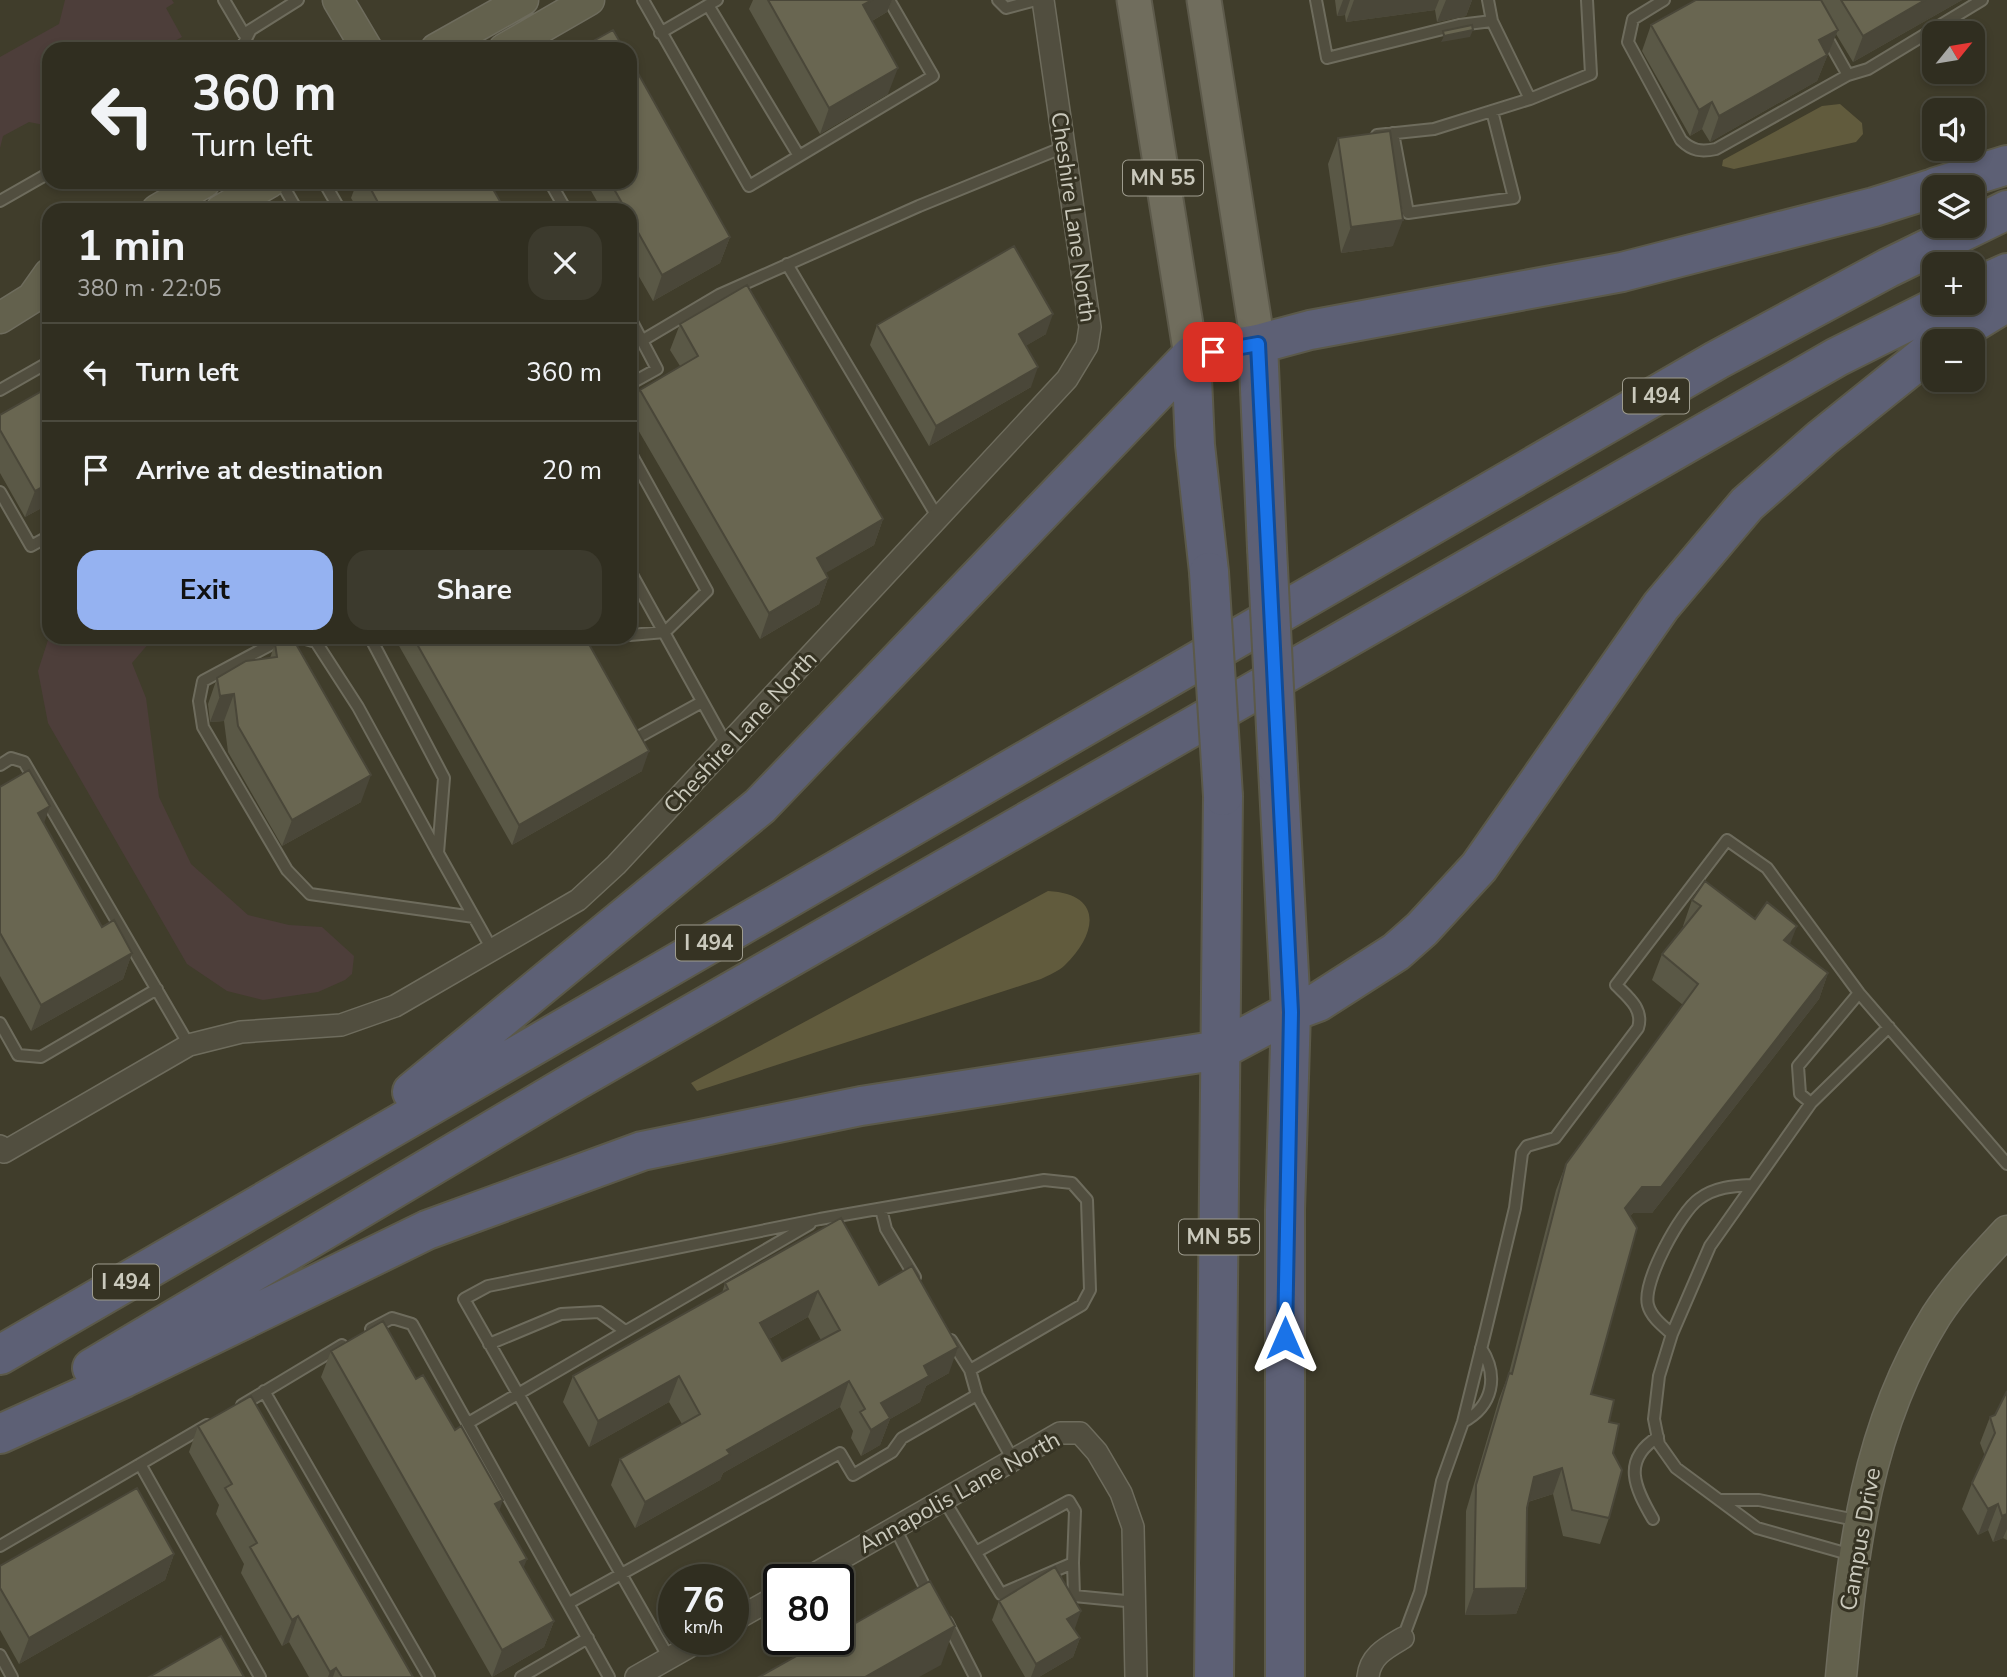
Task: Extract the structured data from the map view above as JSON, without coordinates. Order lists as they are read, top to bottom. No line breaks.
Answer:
{"streets":{"highway":["MN 55","I 494"],"street":["Cheshire Lane North","Annapolis Lane North","Campus Drive"]},"north":"top right","page":{"map_buttons":["+","−"],"turn":["360 m","Turn left"],"heading":["1 min","380 m · 22:05"],"list":[{"name":"Turn left","value":"360 m"},{"name":"Arrive at destination","value":"20 m"}],"buttons":["Exit","Share"],"speed":"76 km/h","limit":"80"}}
